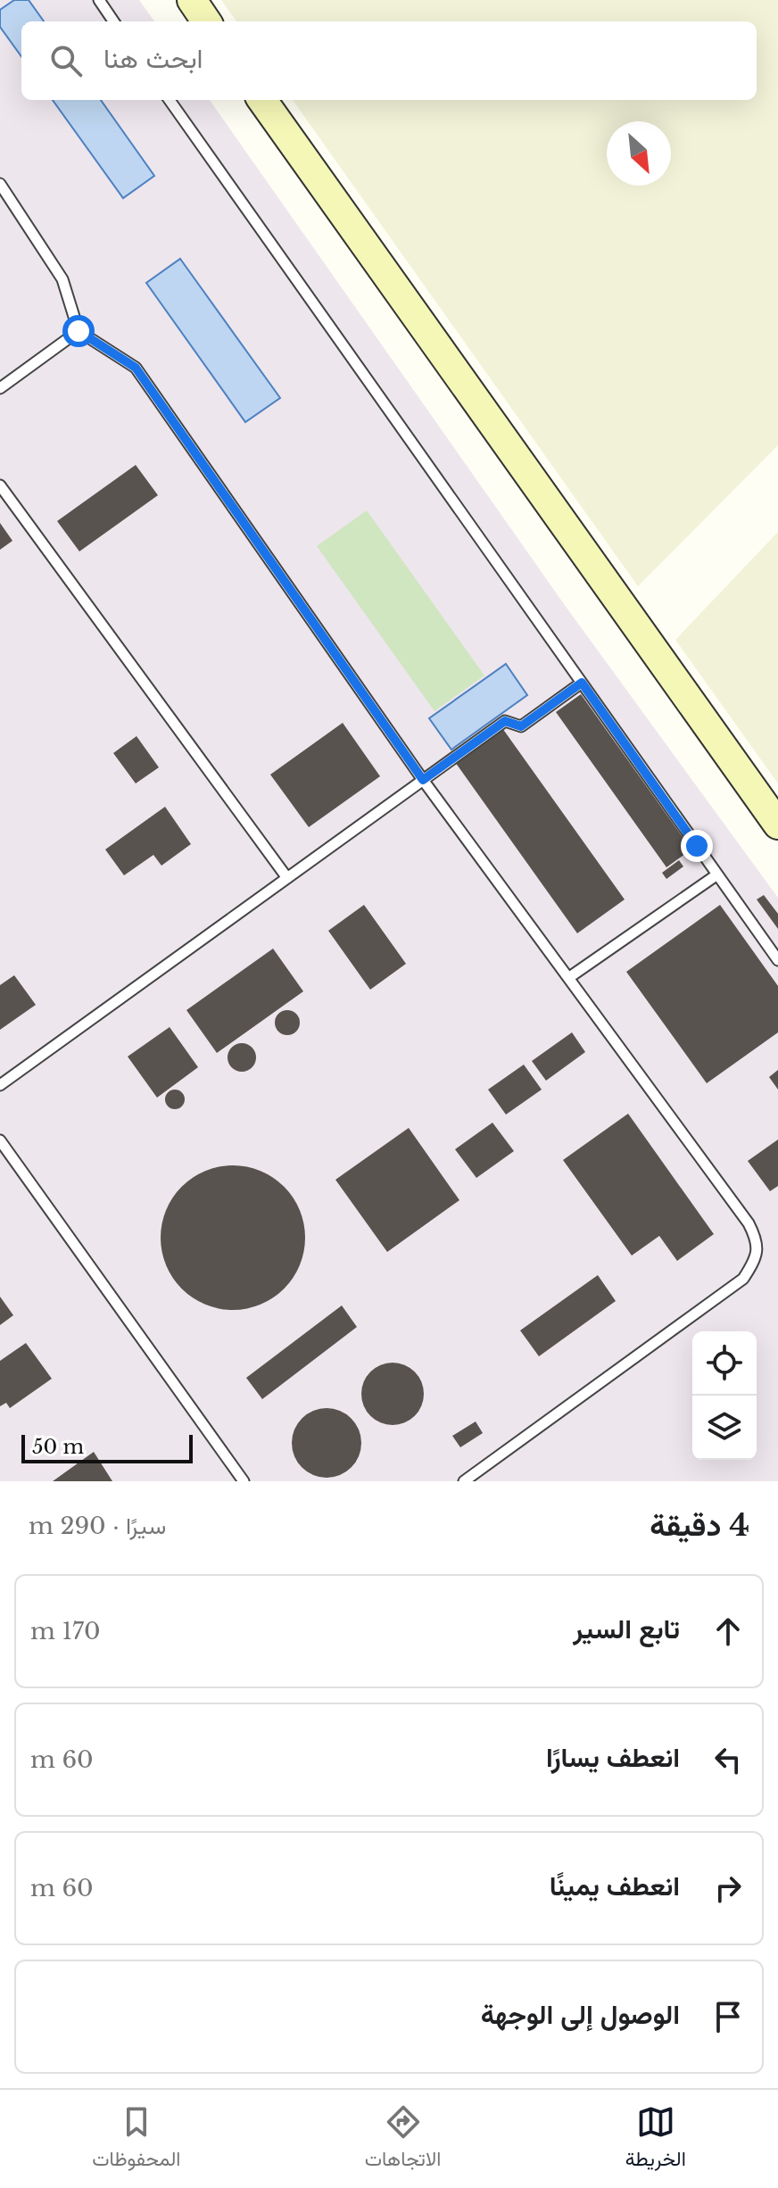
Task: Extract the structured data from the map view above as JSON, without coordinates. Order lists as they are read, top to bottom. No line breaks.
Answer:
{"scale_bar":"50 m","north":"bottom right","page":{"search":"ابحث هنا","scale":"50 m","heading":["4 دقيقة","سيرًا · 290 m"],"list":[["تابع السير","170 m"],["انعطف يسارًا","60 m"],["انعطف يمينًا","60 m"],"الوصول إلى الوجهة"],"nav":["الخريطة","الاتجاهات","المحفوظات"]}}
